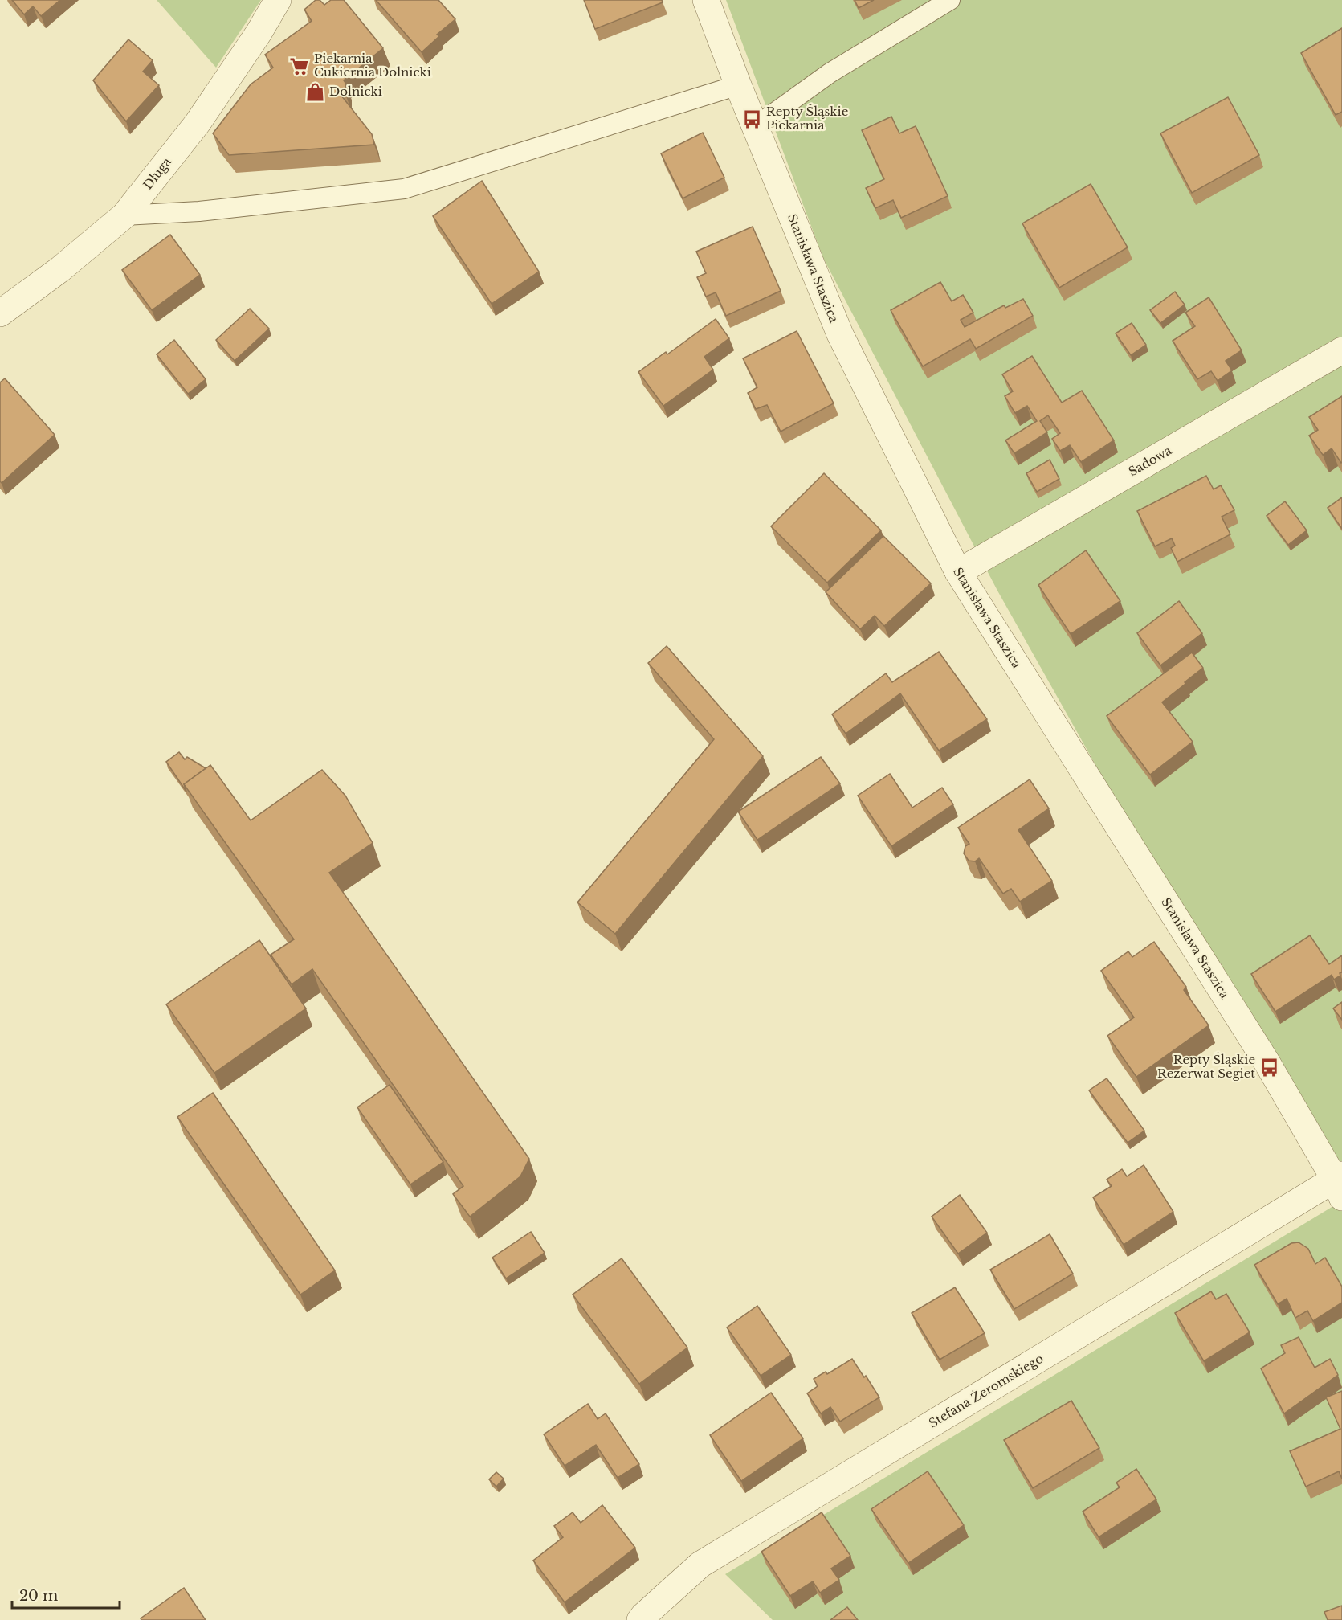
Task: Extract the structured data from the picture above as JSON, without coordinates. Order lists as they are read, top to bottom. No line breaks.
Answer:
{"streets":{"street":["Długa","Stanisława Staszica","Sadowa","Stefana Żeromskiego"]},"crossings":[["Stanisława Staszica","Sadowa"],["Stanisława Staszica","Stefana Żeromskiego"]],"places":{"supermarket":["Piekarnia Cukiernia Dolnicki"],"shop":["Dolnicki"],"bus stop":["Repty Śląskie Piekarnia","Repty Śląskie Rezerwat Segiet"]},"scale_bar":"20 m"}
